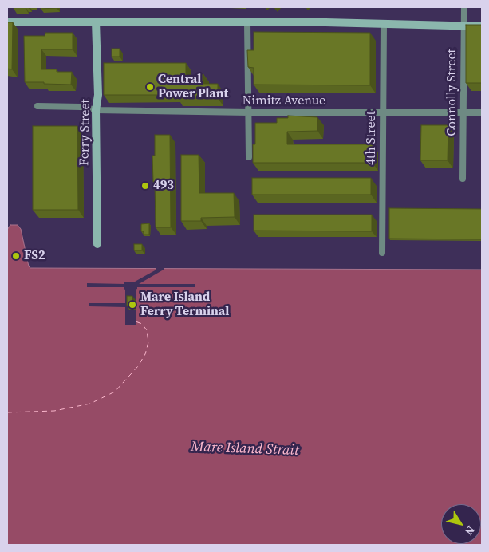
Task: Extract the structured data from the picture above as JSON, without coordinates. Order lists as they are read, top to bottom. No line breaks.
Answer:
{"streets":{"street":["Connolly Street","Nimitz Avenue","Ferry Street","4th Street"]},"crossings":[["Connolly Street","Nimitz Avenue"],["Nimitz Avenue","Ferry Street"],["Nimitz Avenue","4th Street"]],"water":["Mare Island Strait"],"places":["Central Power Plant","493","FS2","Mare Island Ferry Terminal"],"north":"bottom right"}
